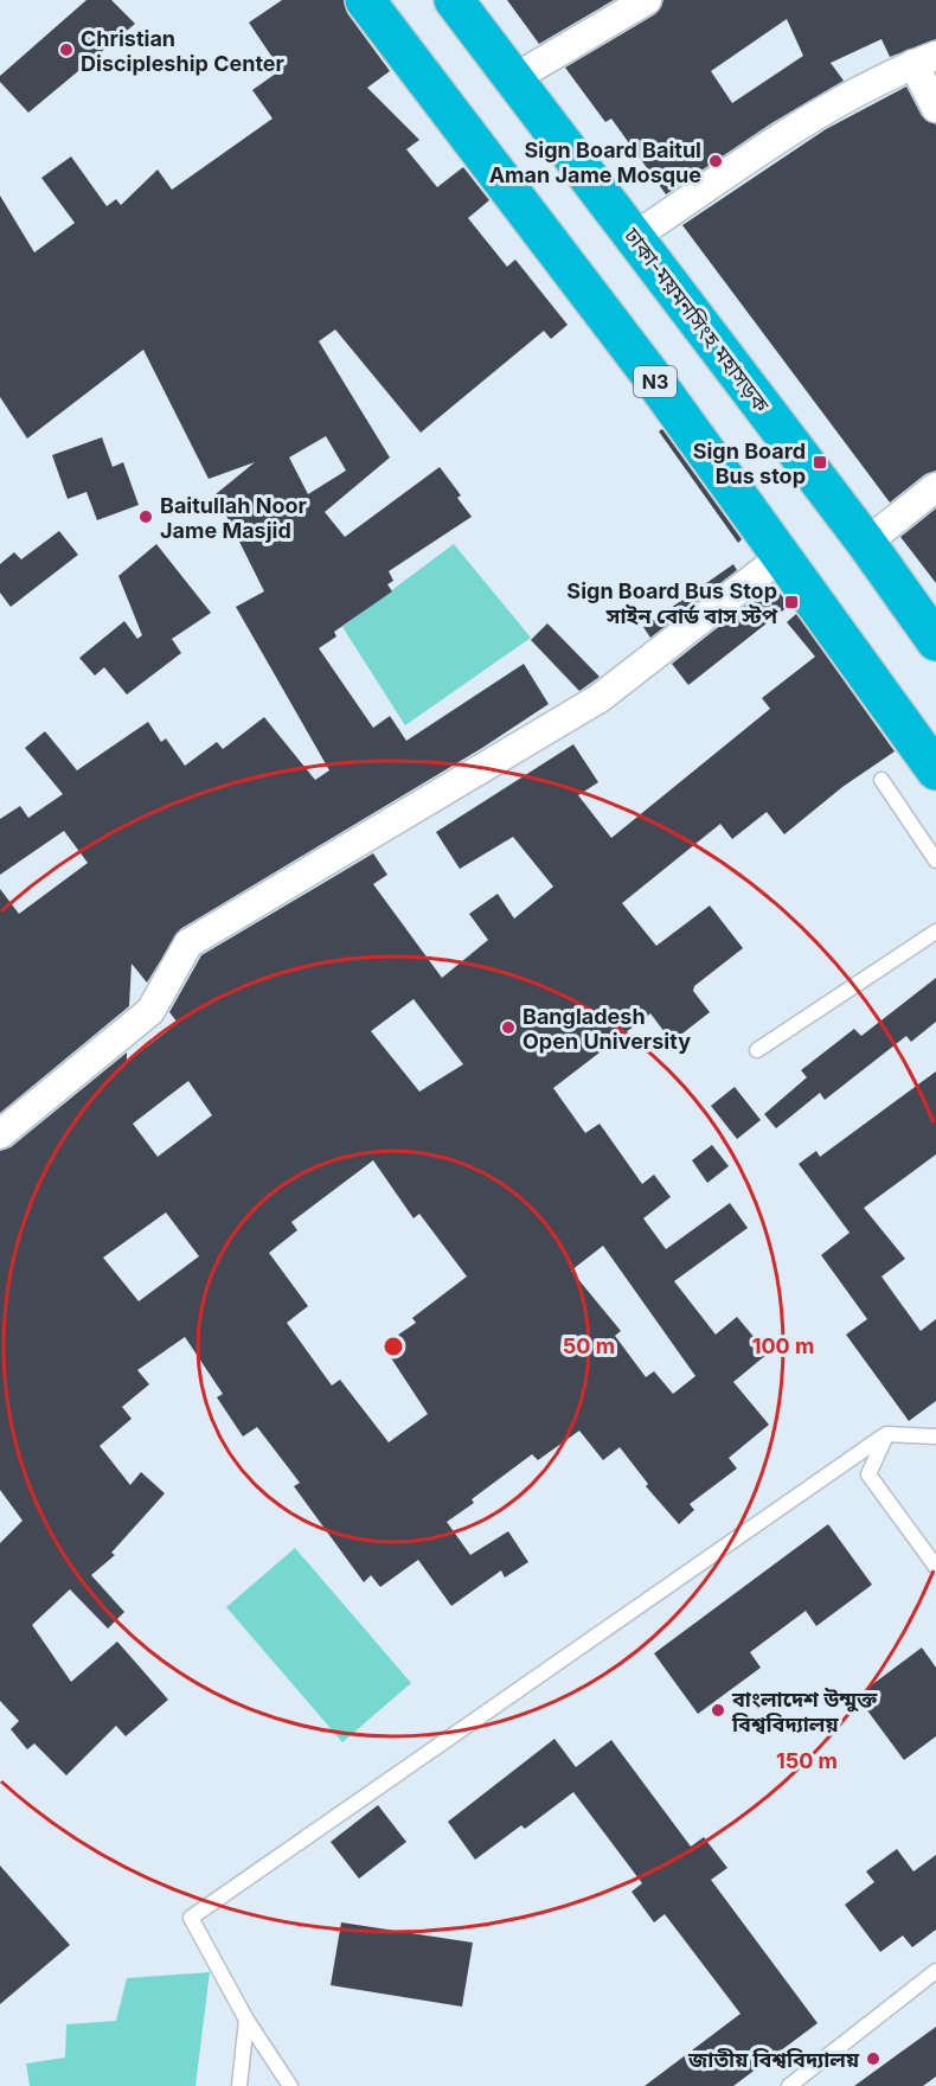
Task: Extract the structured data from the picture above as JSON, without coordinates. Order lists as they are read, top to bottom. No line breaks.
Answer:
{"streets":{"highway":["ঢাকা-ময়মনসিংহ মহাসড়ক","N3"]},"places":{"other":["Christian Discipleship Center","Sign Board Baitul Aman Jame Mosque","Baitullah Noor Jame Masjid","Bangladesh Open University","বাংলাদেশ উন্মুক্ত বিশ্ববিদ্যালয়","জাতীয় বিশ্ববিদ্যালয়"],"transit":["Sign Board Bus stop","Sign Board Bus Stop সাইন বোর্ড বাস স্টপ"]},"rings":["50 m","100 m","150 m"]}
